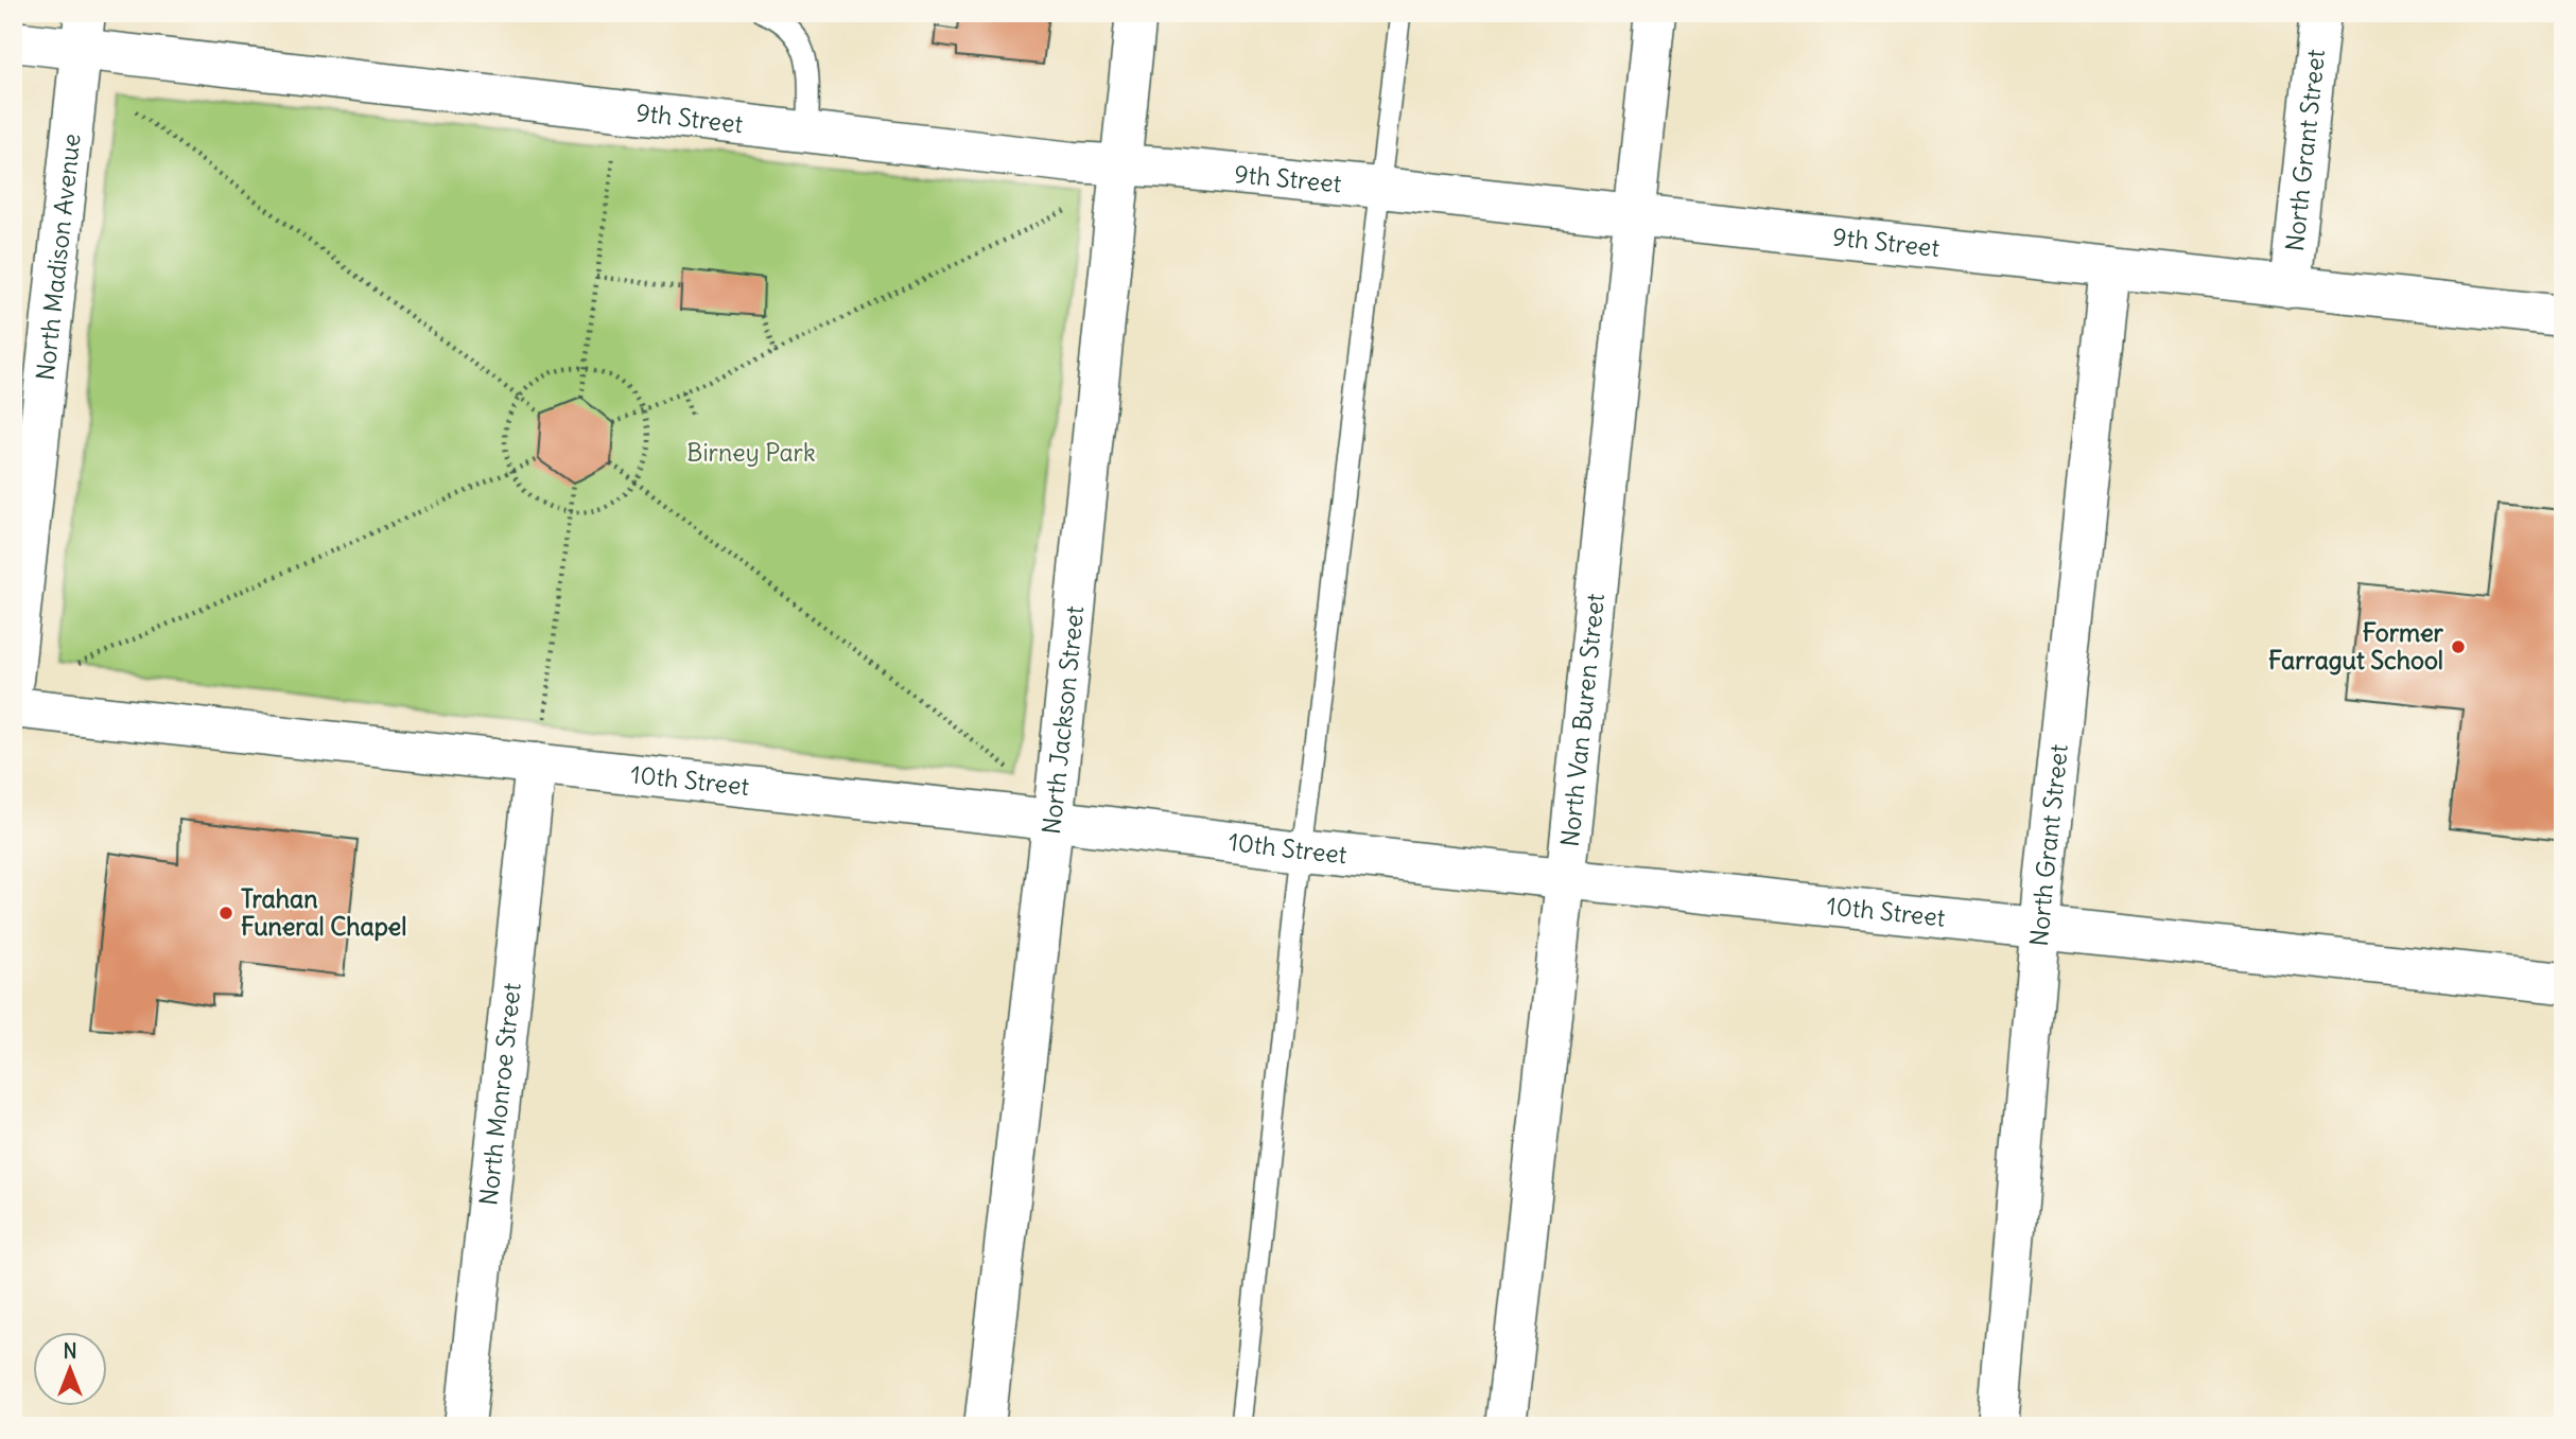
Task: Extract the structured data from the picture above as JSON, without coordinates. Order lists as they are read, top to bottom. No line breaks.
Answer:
{"streets":{"street":["9th Street","North Grant Street","North Madison Avenue","North Jackson Street","North Van Buren Street","10th Street","North Monroe Street"]},"crossings":[["9th Street","North Grant Street"],["9th Street","North Madison Avenue"],["9th Street","North Jackson Street"],["9th Street","North Van Buren Street"],["North Grant Street","10th Street"],["North Jackson Street","10th Street"],["North Van Buren Street","10th Street"],["10th Street","North Monroe Street"]],"parks":["Birney Park"],"places":["Former Farragut School","Trahan Funeral Chapel"],"north":"top"}
